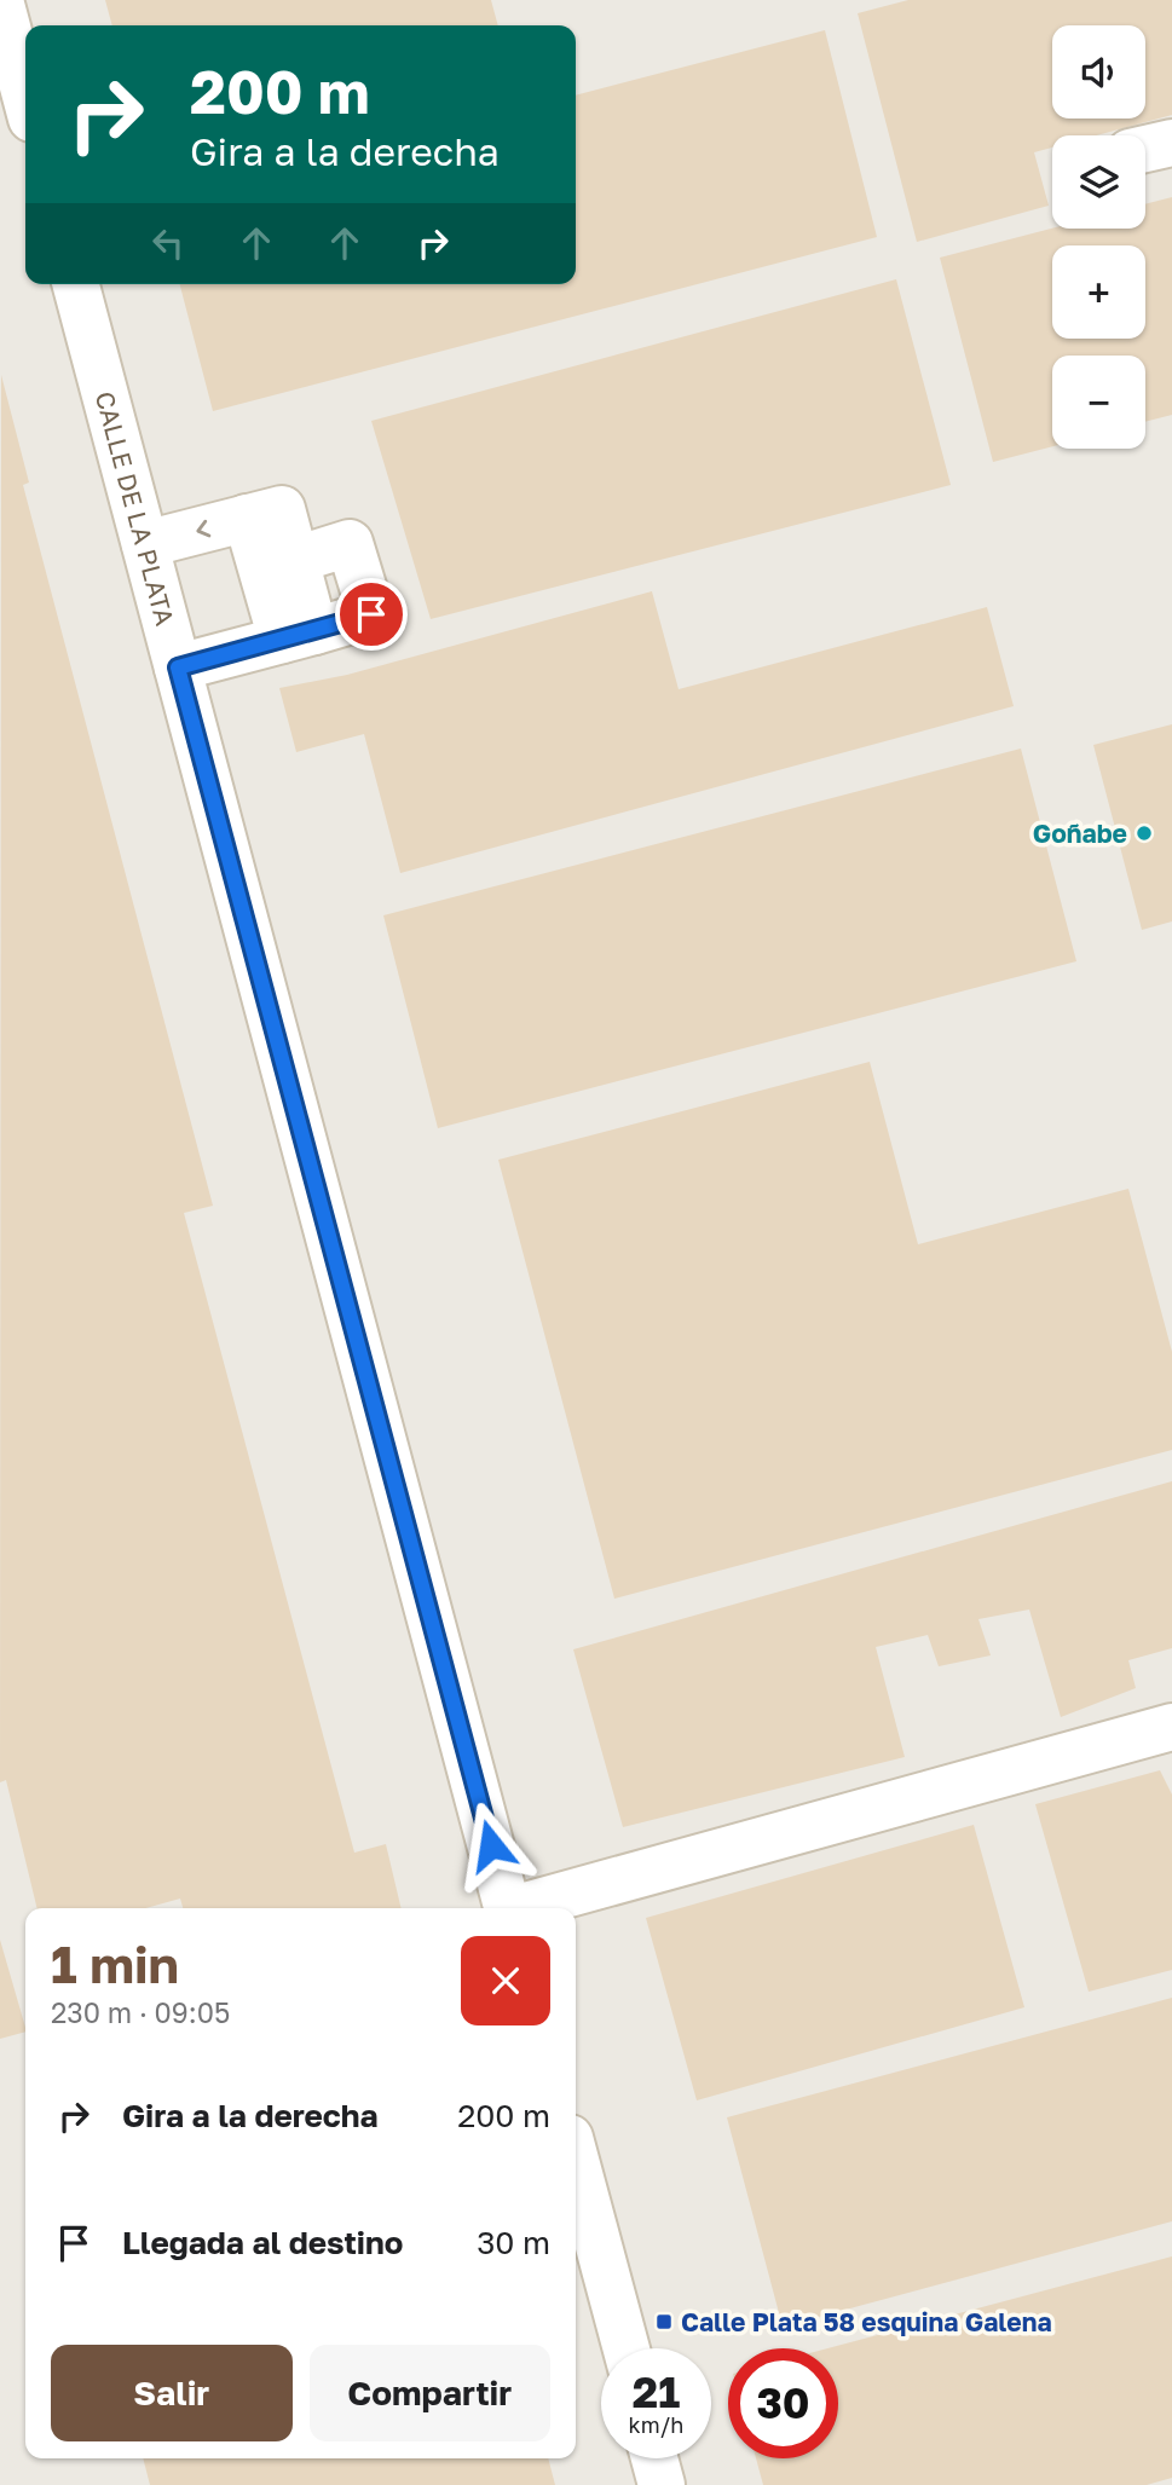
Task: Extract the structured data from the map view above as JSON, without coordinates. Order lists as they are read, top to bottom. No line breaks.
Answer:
{"streets":{"street":["CALLE DE LA PLATA"]},"places":{"other":["Goñabe"],"transit":["Calle Plata 58 esquina Galena"]},"page":{"map_buttons":["+","−"],"turn":["200 m","Gira a la derecha"],"heading":["1 min","230 m · 09:05"],"list":[{"name":"Gira a la derecha","value":"200 m"},{"name":"Llegada al destino","value":"30 m"}],"buttons":["Salir","Compartir"],"speed":"21 km/h","limit":"30"}}
